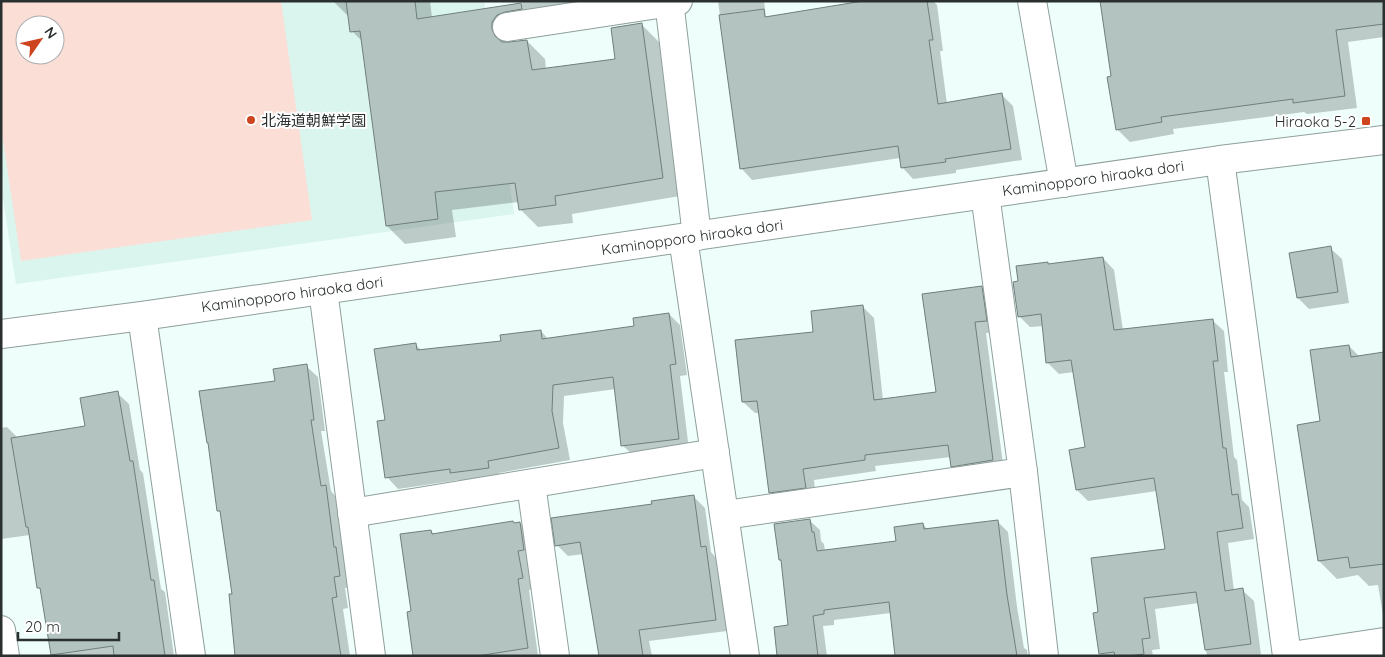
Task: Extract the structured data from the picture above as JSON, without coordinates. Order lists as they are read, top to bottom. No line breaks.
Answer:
{"streets":{"street":["Kaminopporo hiraoka dori"]},"places":{"other":["北海道朝鮮学園"],"transit":["Hiraoka 5-2"]},"scale_bar":"20 m","north":"top right"}
